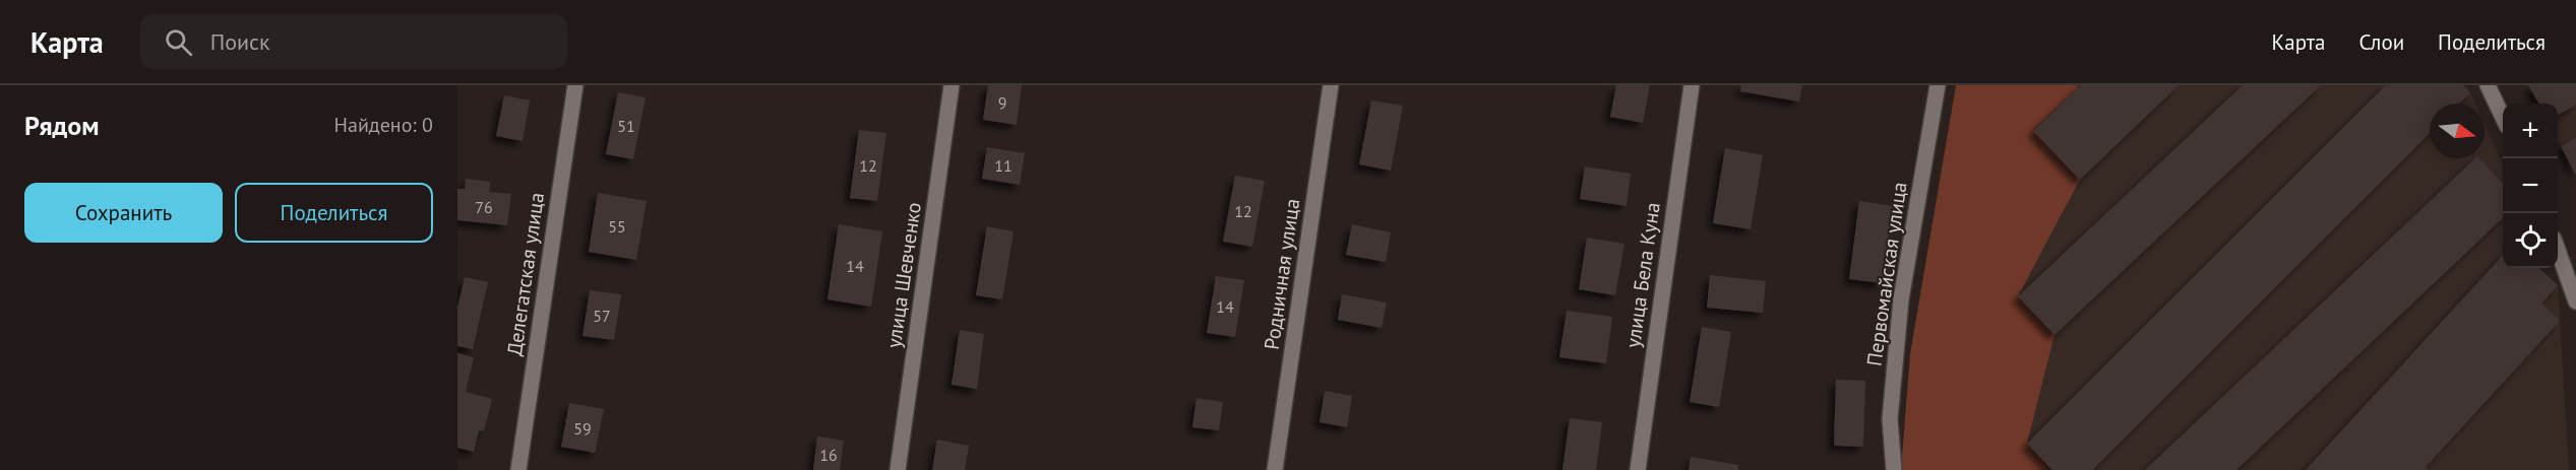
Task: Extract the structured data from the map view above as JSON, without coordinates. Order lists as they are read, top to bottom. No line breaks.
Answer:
{"streets":{"street":["Делегатская улица","Родничная улица","Первомайская улица","улица Шевченко","улица Бела Куна"]},"house_numbers":["9","51","12","11","76","12","55","14","14","57","59","16"],"north":"right","page":{"header":"Карта","search":"Поиск","nav":["Карта","Слои","Поделиться"],"heading":["Рядом","Найдено: 0"],"map_buttons":["+","−"],"buttons":["Сохранить","Поделиться"]}}
